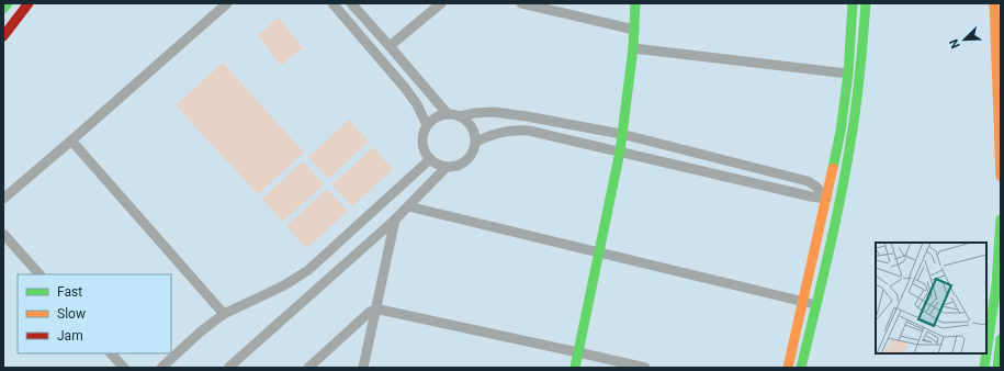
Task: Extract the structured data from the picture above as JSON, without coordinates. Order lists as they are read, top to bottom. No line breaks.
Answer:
{"legend":["Fast","Slow","Jam"],"north":"bottom left"}
